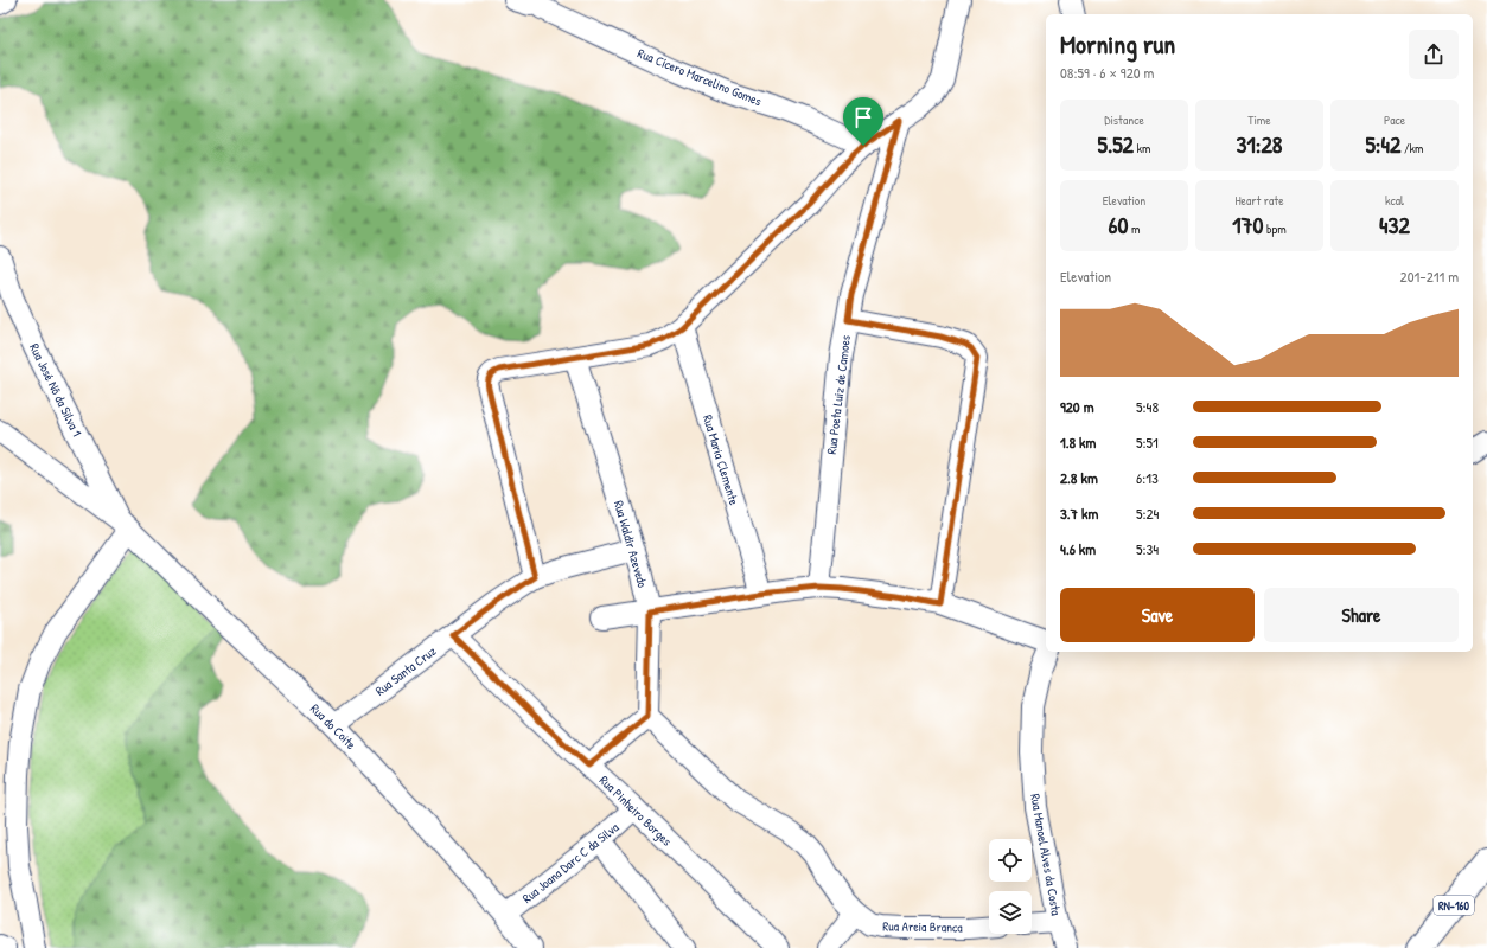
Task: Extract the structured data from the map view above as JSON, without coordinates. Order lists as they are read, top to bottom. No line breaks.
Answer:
{"streets":{"main road":["RN-160"],"street":["Rua Cícero Marcelino Gomes","Rua José Nô da Silva 1","Rua Poeta Luiz de Camoes","Rua Maria Clemente","Rua Waldir Azevedo","Rua Santa Cruz","Rua do Coite","Rua Pinheiro Borges","Rua Manoel Alves da Costa","Rua Joana Darc C da Silva","Rua Areia Branca"]},"crossings":[["Rua José Nô da Silva 1","Rua do Coite"],["Rua Waldir Azevedo","Rua Santa Cruz"],["Rua Waldir Azevedo","Rua Areia Branca"],["Rua Santa Cruz","Rua do Coite"],["Rua Santa Cruz","Rua Pinheiro Borges"],["Rua do Coite","Rua Joana Darc C da Silva"],["Rua Pinheiro Borges","Rua Joana Darc C da Silva"]],"page":{"heading":["Morning run","08:59 · 6 × 920 m"],"stats":[["Distance","5.52 km"],["Time","31:28"],["Pace","5:42 /km"],["Elevation","60 m"],["Heart rate","170 bpm"],["kcal","432"]],"chart":["Elevation","201–211 m"],"list":[{"name":"920 m","note":"5:48"},{"name":"1.8 km","note":"5:51"},{"name":"2.8 km","note":"6:13"},{"name":"3.7 km","note":"5:24"},{"name":"4.6 km","note":"5:34"}],"buttons":["Save","Share"]}}
